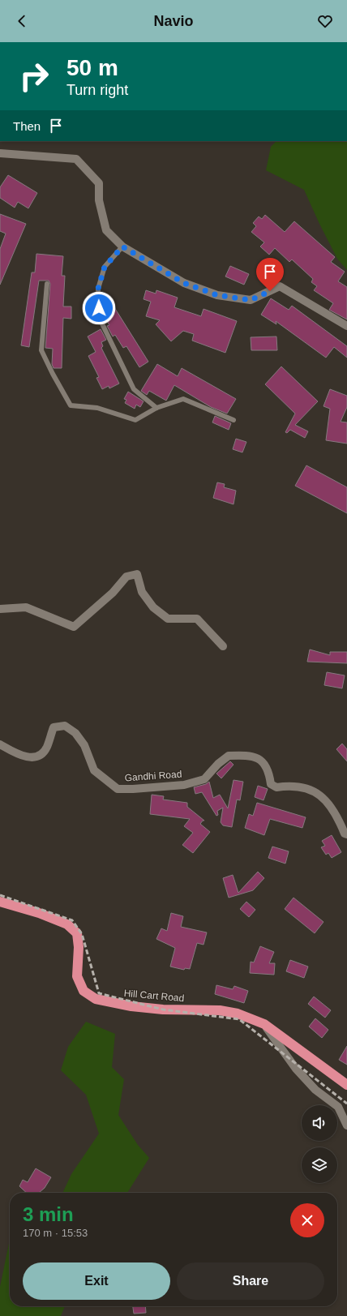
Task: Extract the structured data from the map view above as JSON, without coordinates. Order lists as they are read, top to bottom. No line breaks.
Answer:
{"streets":{"highway":["Hill Cart Road"],"street":["Gandhi Road"]},"page":{"header":"Navio","turn":["50 m","Turn right"],"then":"Then","heading":["3 min","170 m · 15:53"],"buttons":["Exit","Share"]}}
